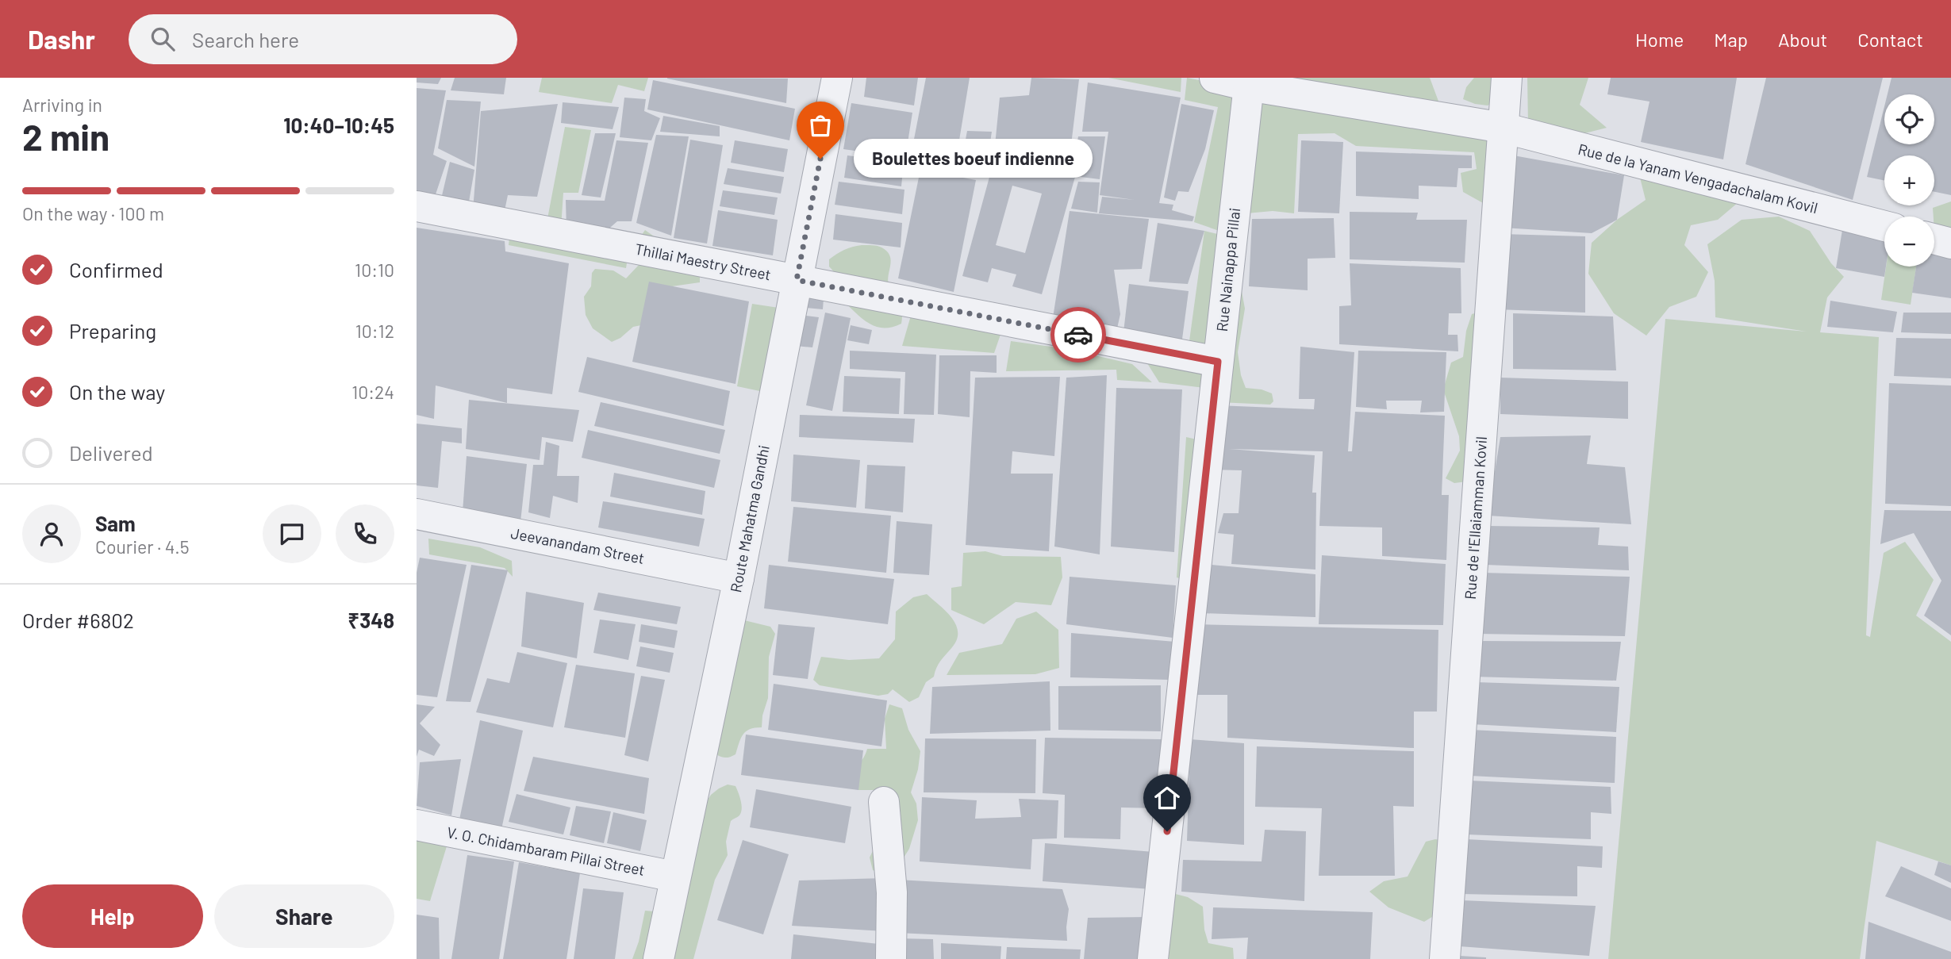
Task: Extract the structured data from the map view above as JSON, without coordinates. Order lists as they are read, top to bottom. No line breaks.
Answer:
{"streets":{"street":["Rue de la Yanam Vengadachalam Kovil","Thillai Maestry Street","Rue Nainappa Pillai","Rue de l'Ellaiamman Kovil","Route Mahatma Gandhi","Jeevanandam Street","V. O. Chidambaram Pillai Street"]},"crossings":[["Rue de la Yanam Vengadachalam Kovil","Rue Nainappa Pillai"],["Rue de la Yanam Vengadachalam Kovil","Rue de l'Ellaiamman Kovil"],["Thillai Maestry Street","Rue Nainappa Pillai"],["Thillai Maestry Street","Route Mahatma Gandhi"],["Route Mahatma Gandhi","Jeevanandam Street"],["Route Mahatma Gandhi","V. O. Chidambaram Pillai Street"]],"places":["Boulettes boeuf indienne"],"page":{"header":"Dashr","search":"Search here","nav":["Home","Map","About","Contact"],"heading":["2 min","Arriving in","10:40–10:45"],"panel":["Sam","Courier · 4.5","Order #6802","₹348"],"map_buttons":["+","−"],"bubble":"Boulettes boeuf indienne","bar":"On the way · 100 m","list":[["Confirmed","10:10"],["Preparing","10:12"],["On the way","10:24"],"Delivered"],"buttons":["Help","Share"]}}
